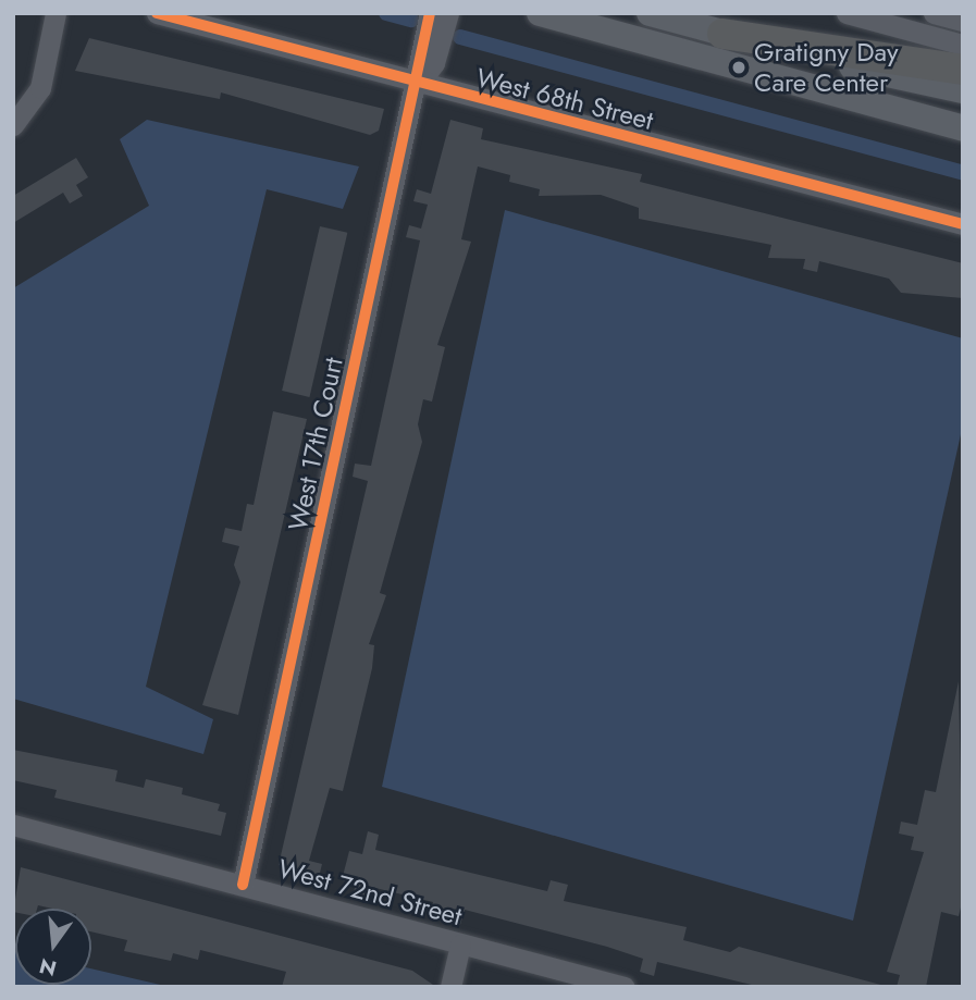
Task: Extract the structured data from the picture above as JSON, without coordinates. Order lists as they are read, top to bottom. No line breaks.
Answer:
{"streets":{"street":["West 68th Street","West 17th Court","West 72nd Street"]},"crossings":[["West 68th Street","West 17th Court"],["West 17th Court","West 72nd Street"]],"places":["Gratigny Day Care Center"],"north":"bottom"}
